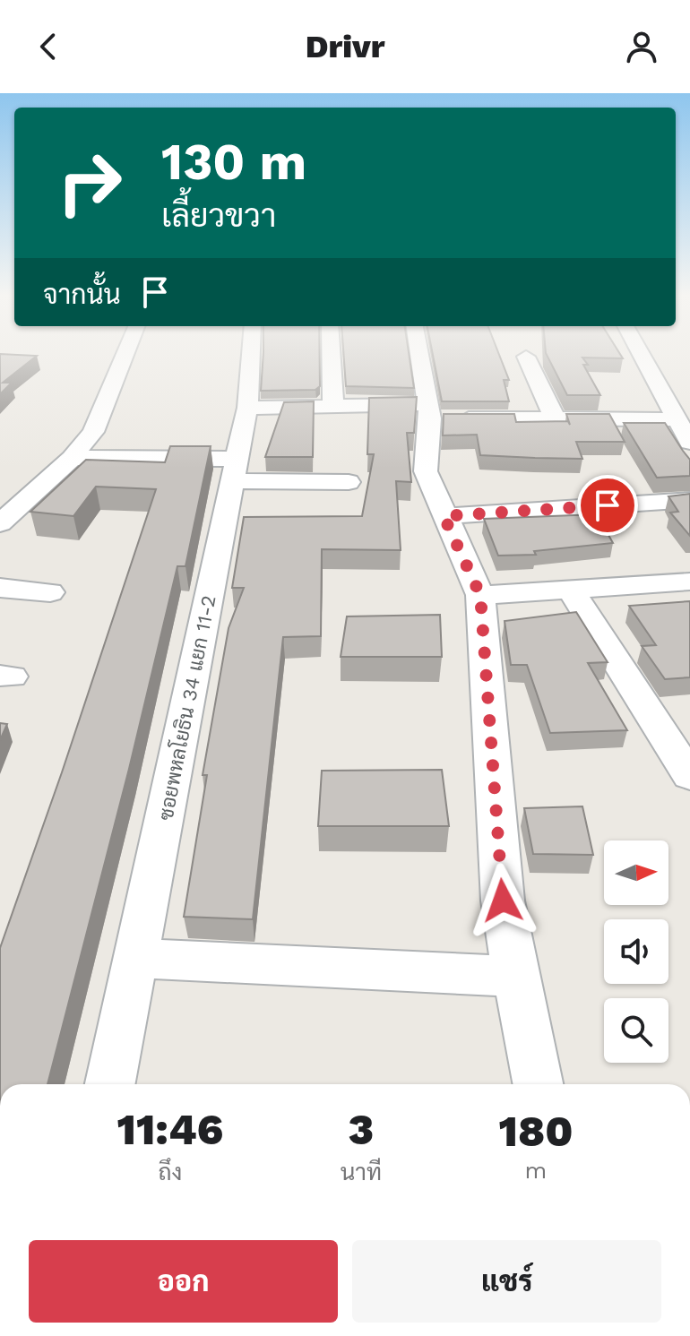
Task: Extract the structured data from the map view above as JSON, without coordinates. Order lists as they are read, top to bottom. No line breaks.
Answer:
{"streets":{"street":["ซอยพหลโยธิน 34 แยก 11-2"]},"north":"right","page":{"header":"Drivr","turn":["130 m","เลี้ยวขวา"],"then":"จากนั้น","eta":["11:46","ถึง","3","นาที","180","m"],"buttons":["ออก","แชร์"]}}
